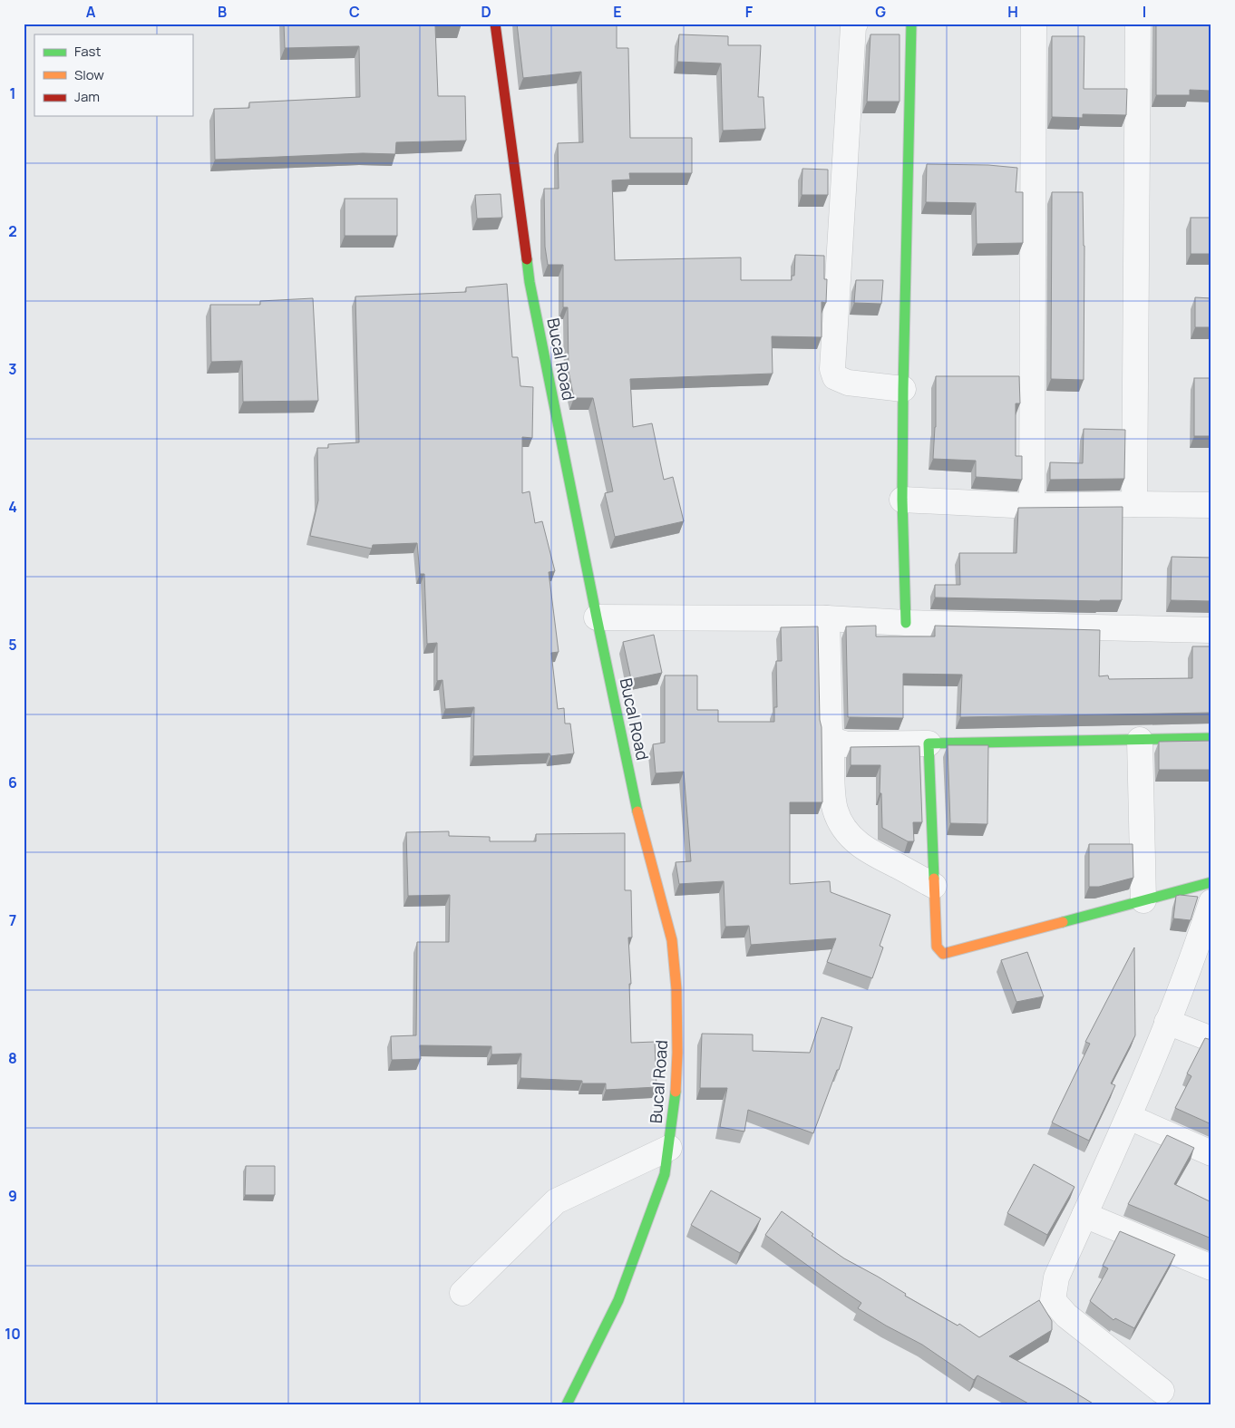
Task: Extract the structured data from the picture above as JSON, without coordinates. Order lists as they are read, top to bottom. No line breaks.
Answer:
{"streets":{"street":["Bucal Road"]},"legend":["Fast","Slow","Jam"],"grid":{"columns":["A","B","C","D","E","F","G","H","I"],"rows":["1","2","3","4","5","6","7","8","9","10"]}}
